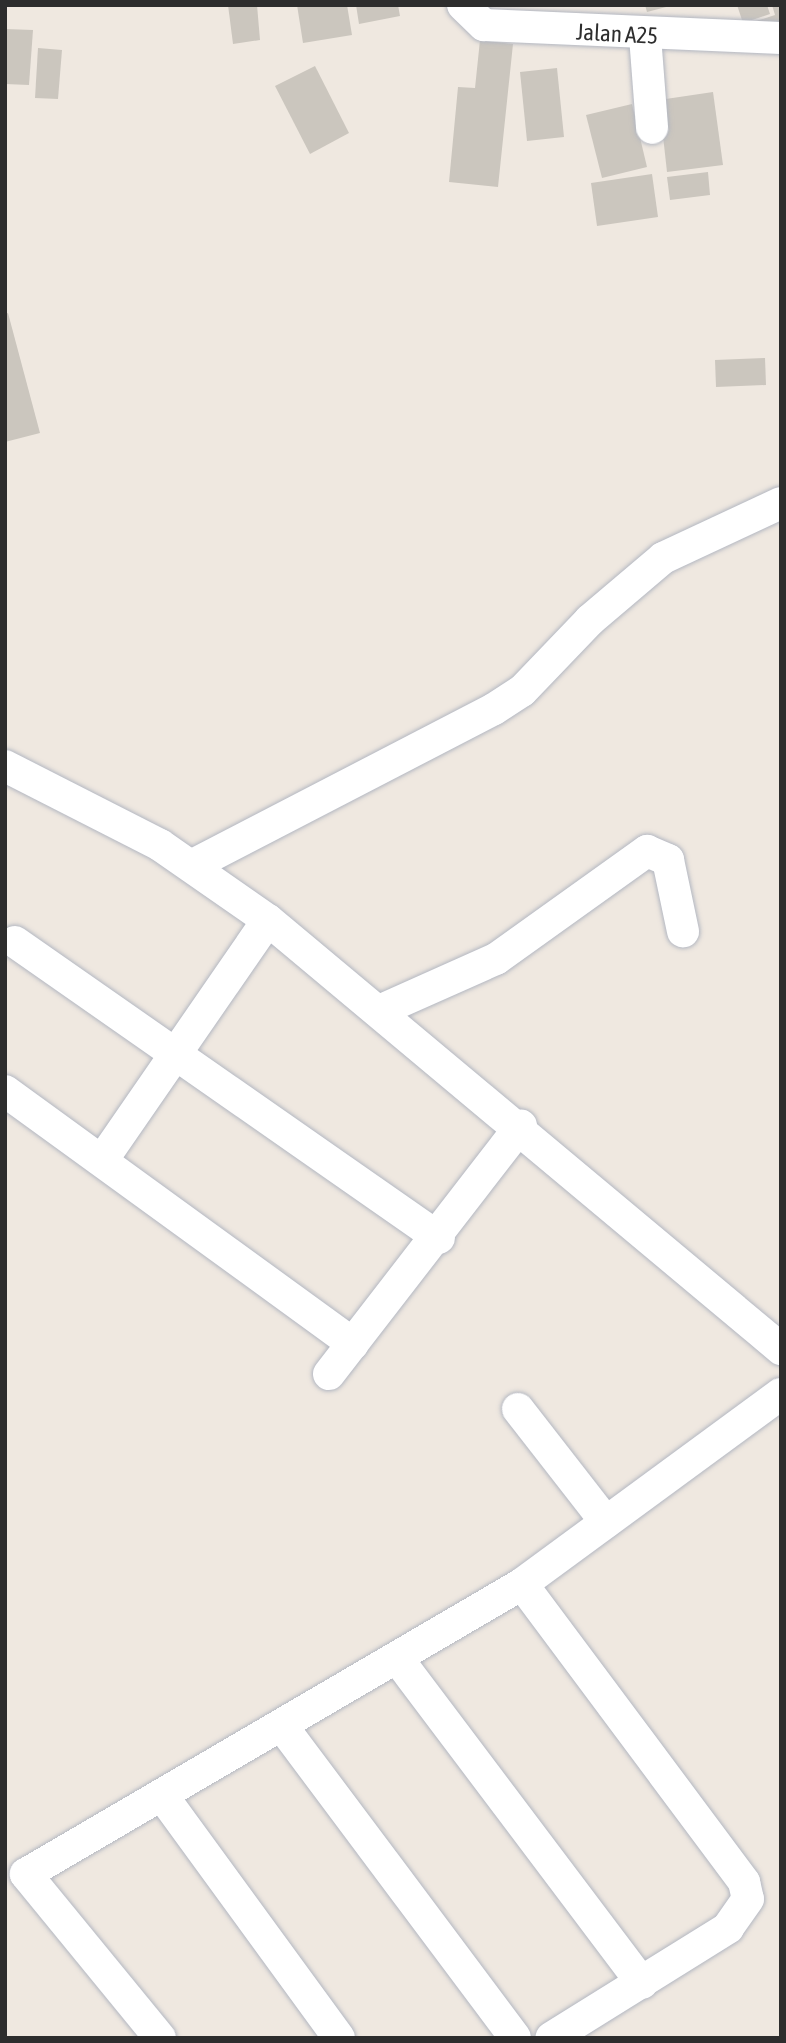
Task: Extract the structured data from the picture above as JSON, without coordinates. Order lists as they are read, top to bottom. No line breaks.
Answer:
{"streets":{"street":["Jalan A25"]}}
